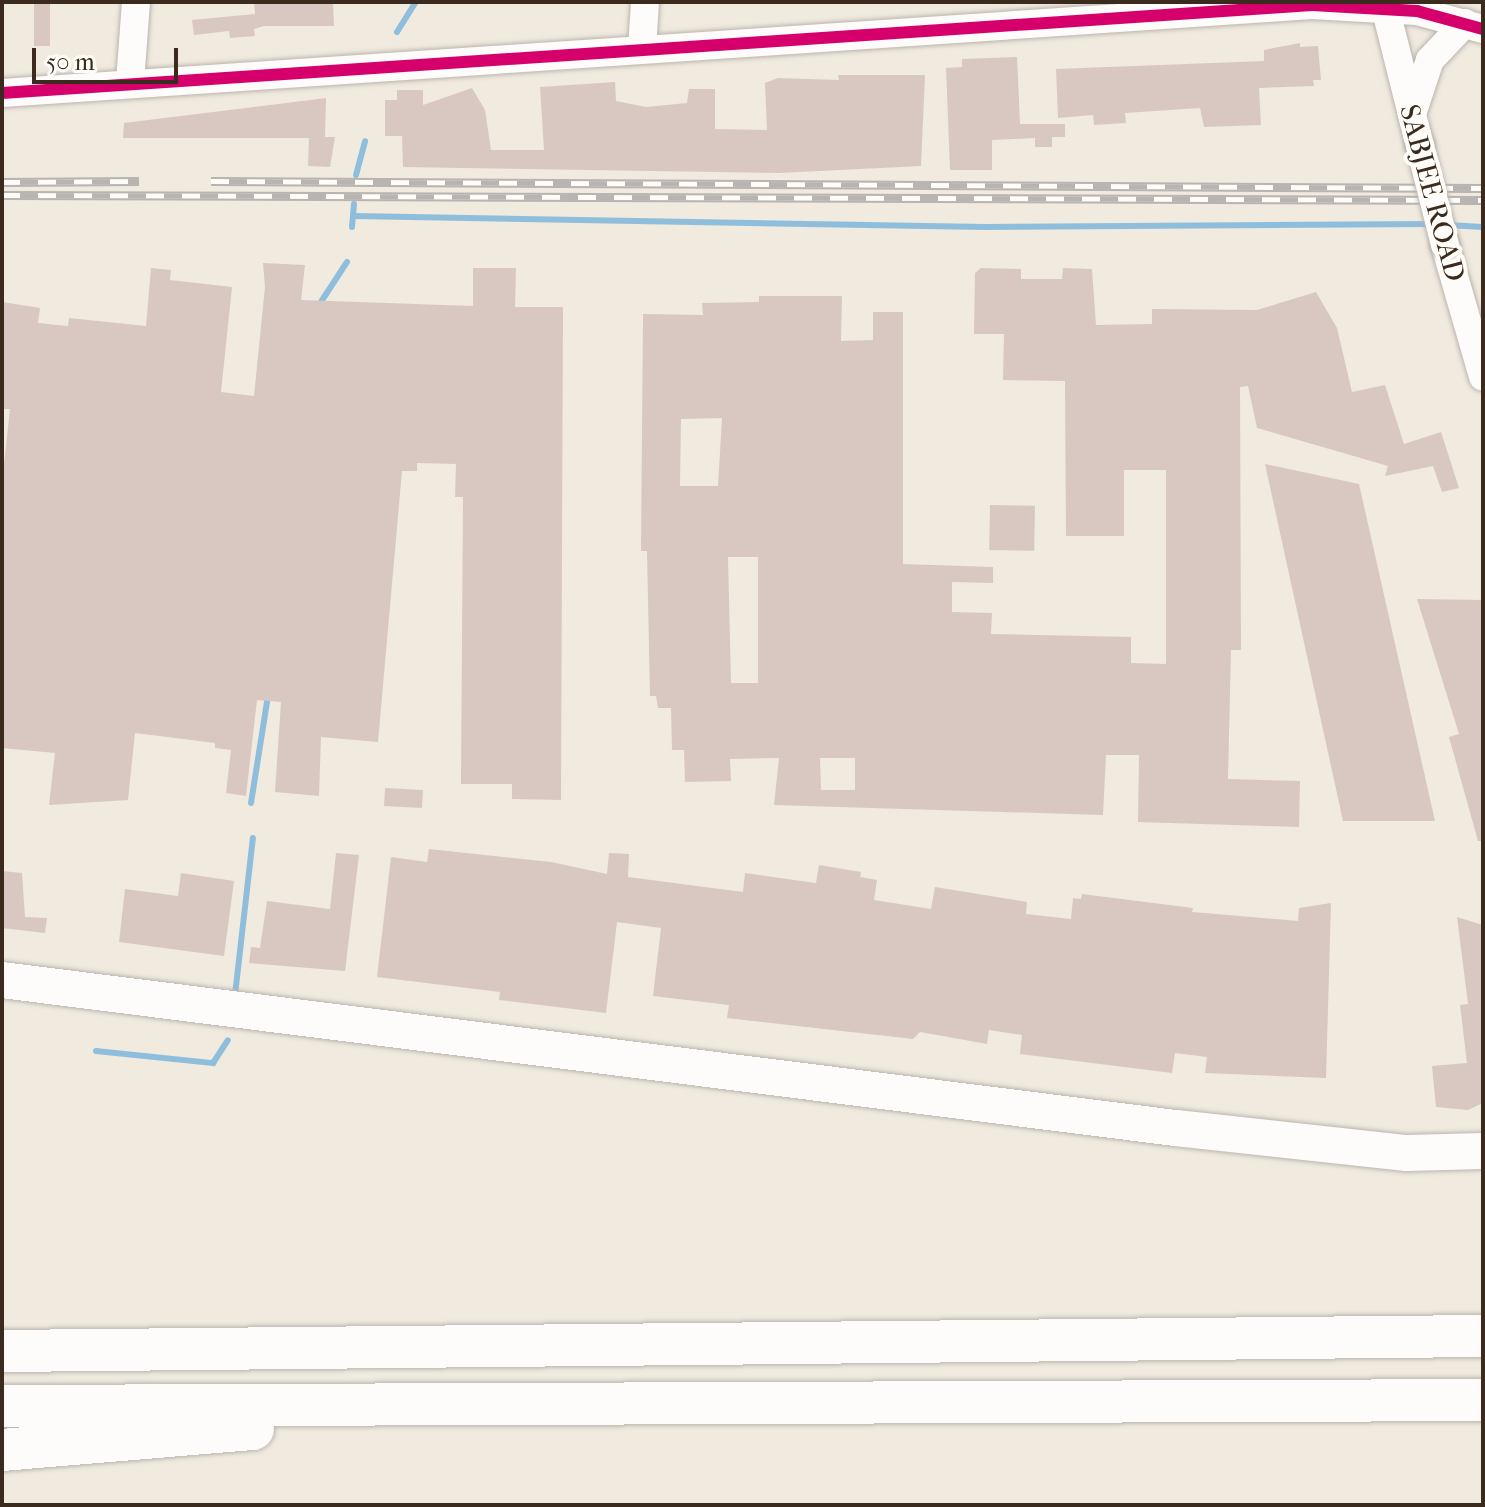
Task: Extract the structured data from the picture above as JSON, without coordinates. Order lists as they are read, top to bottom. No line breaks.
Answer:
{"streets":{"street":["SABJEE ROAD"]},"scale_bar":"50 m"}
